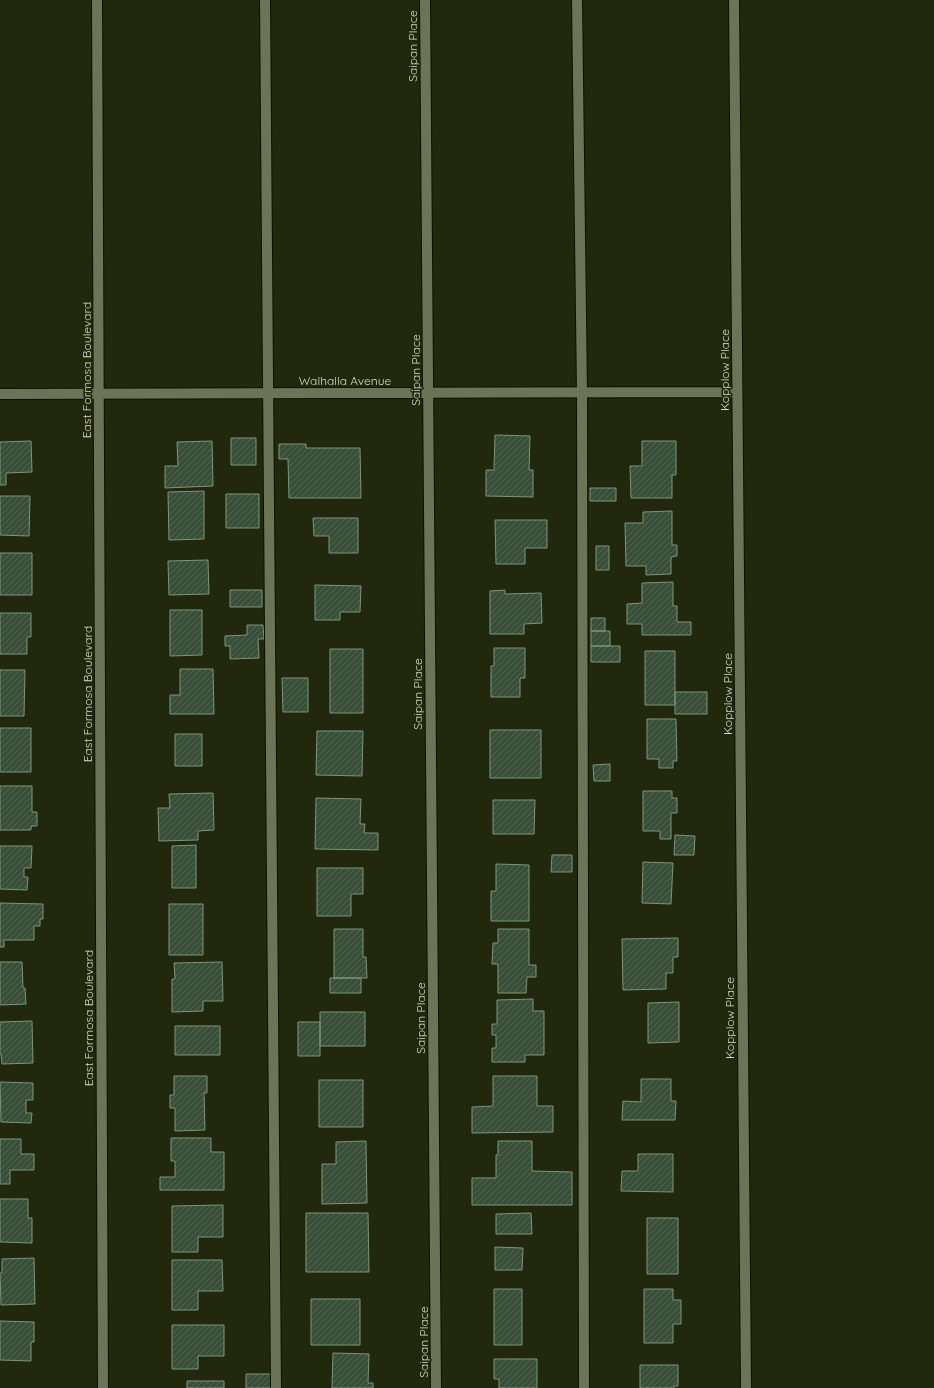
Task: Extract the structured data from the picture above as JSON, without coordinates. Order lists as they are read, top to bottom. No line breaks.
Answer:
{"streets":{"street":["Saipan Place","East Formosa Boulevard","Kopplow Place","Walhalla Avenue"]},"crossings":[["Saipan Place","Walhalla Avenue"],["East Formosa Boulevard","Walhalla Avenue"],["Kopplow Place","Walhalla Avenue"]]}
